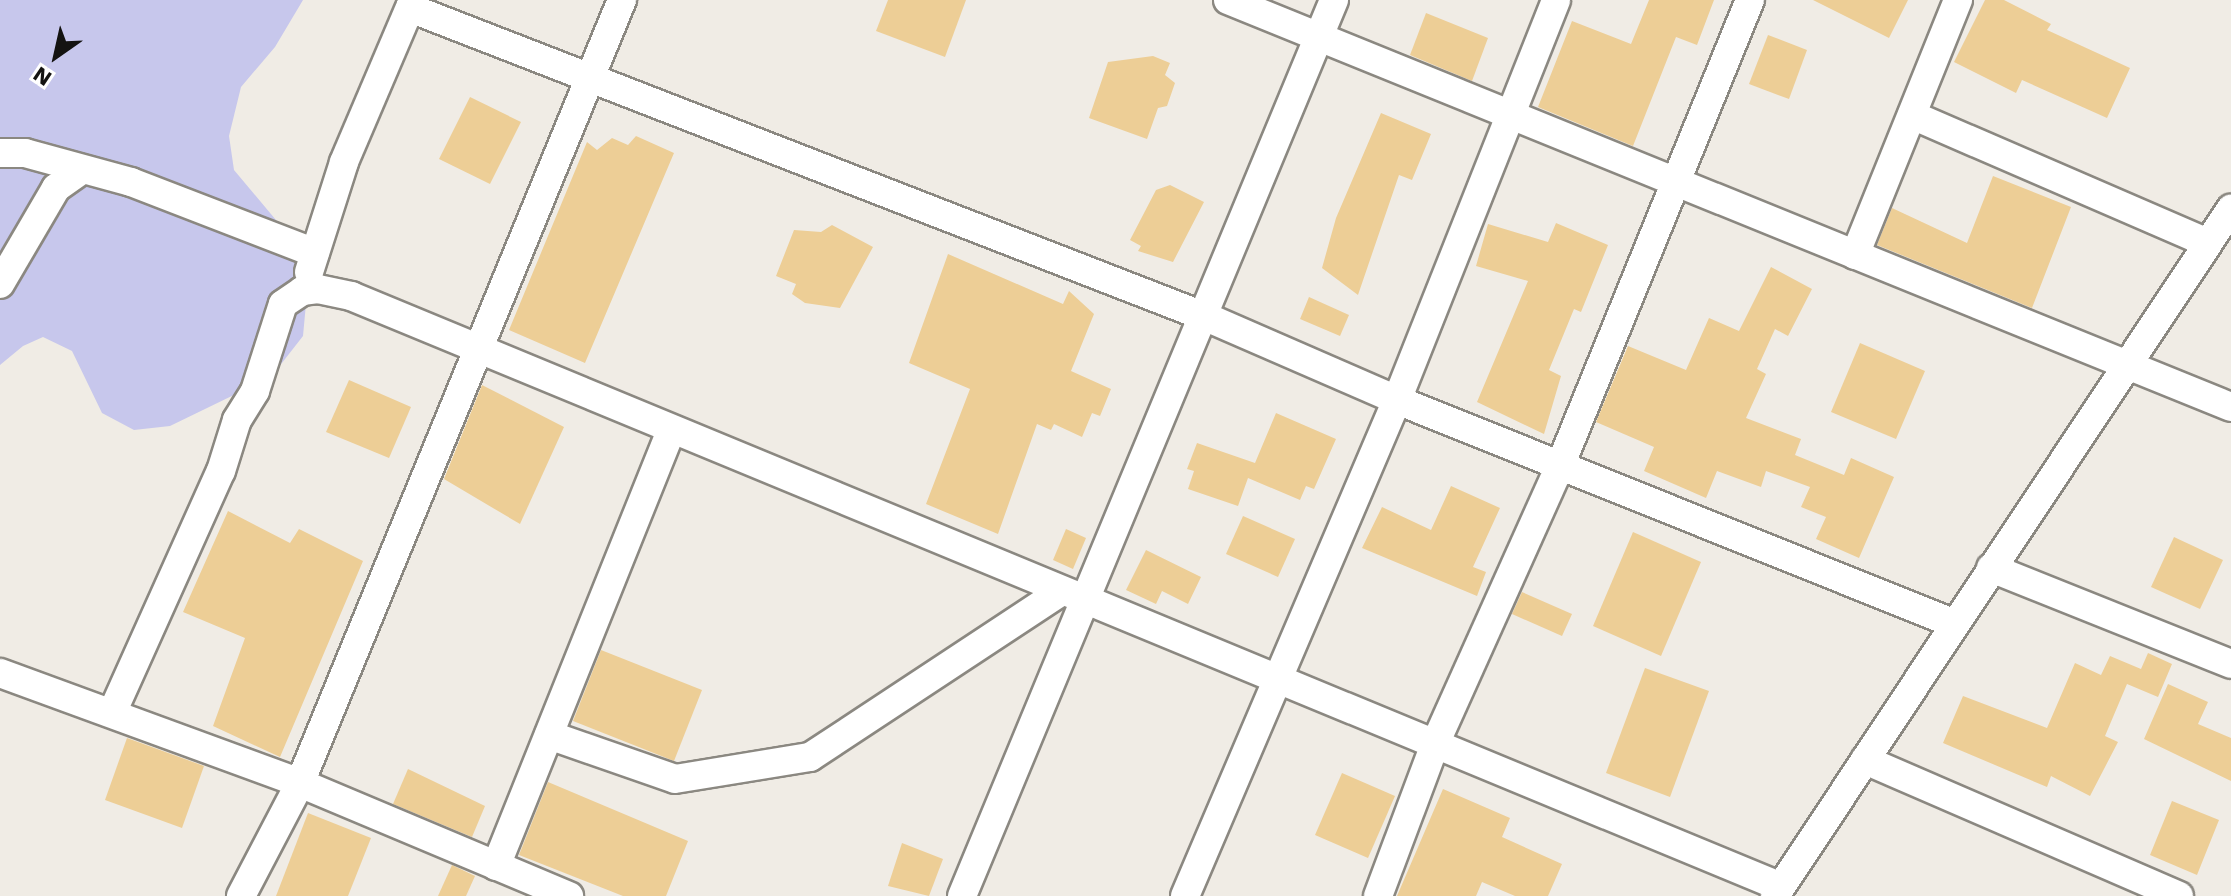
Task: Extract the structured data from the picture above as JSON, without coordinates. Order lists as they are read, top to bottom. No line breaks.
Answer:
{"north":"bottom left"}
